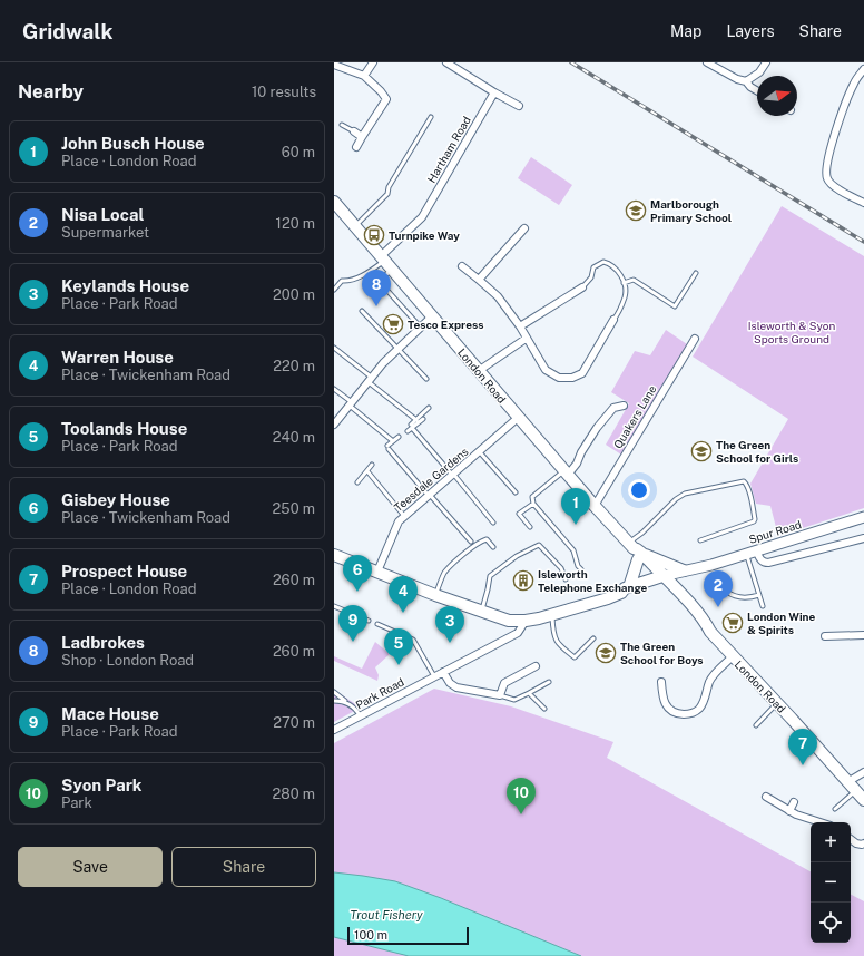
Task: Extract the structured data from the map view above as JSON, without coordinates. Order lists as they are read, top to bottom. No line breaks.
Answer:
{"streets":{"main road":["London Road","Spur Road"],"street":["Hartham Road","Quakers Lane","Teesdale Gardens","Park Road"]},"crossings":[["Hartham Road","London Road"],["London Road","Quakers Lane"],["London Road","Teesdale Gardens"],["London Road","Spur Road"]],"water":["Trout Fishery"],"parks":["Isleworth & Syon Sports Ground"],"places":{"school or university":["Marlborough Primary School","The Green School for Girls","The Green School for Boys"],"bus stop":["Turnpike Way"],"supermarket":["Tesco Express","London Wine & Spirits"],"building":["Isleworth Telephone Exchange"]},"scale_bar":"100 m","north":"right","page":{"header":"Gridwalk","nav":["Map","Layers","Share"],"heading":["Nearby","10 results"],"list":[{"mark":"1","name":"John Busch House","note":"Place · London Road","value":"60 m"},{"mark":"2","name":"Nisa Local","note":"Supermarket","value":"120 m"},{"mark":"3","name":"Keylands House","note":"Place · Park Road","value":"200 m"},{"mark":"4","name":"Warren House","note":"Place · Twickenham Road","value":"220 m"},{"mark":"5","name":"Toolands House","note":"Place · Park Road","value":"240 m"},{"mark":"6","name":"Gisbey House","note":"Place · Twickenham Road","value":"250 m"},{"mark":"7","name":"Prospect House","note":"Place · London Road","value":"260 m"},{"mark":"8","name":"Ladbrokes","note":"Shop · London Road","value":"260 m"},{"mark":"9","name":"Mace House","note":"Place · Park Road","value":"270 m"},{"mark":"10","name":"Syon Park","note":"Park","value":"280 m"}],"pins":["8","1","6","2","4","9","3","5","7","10"],"map_buttons":["+","−"],"buttons":["Save","Share"],"scale":"100 m"}}
